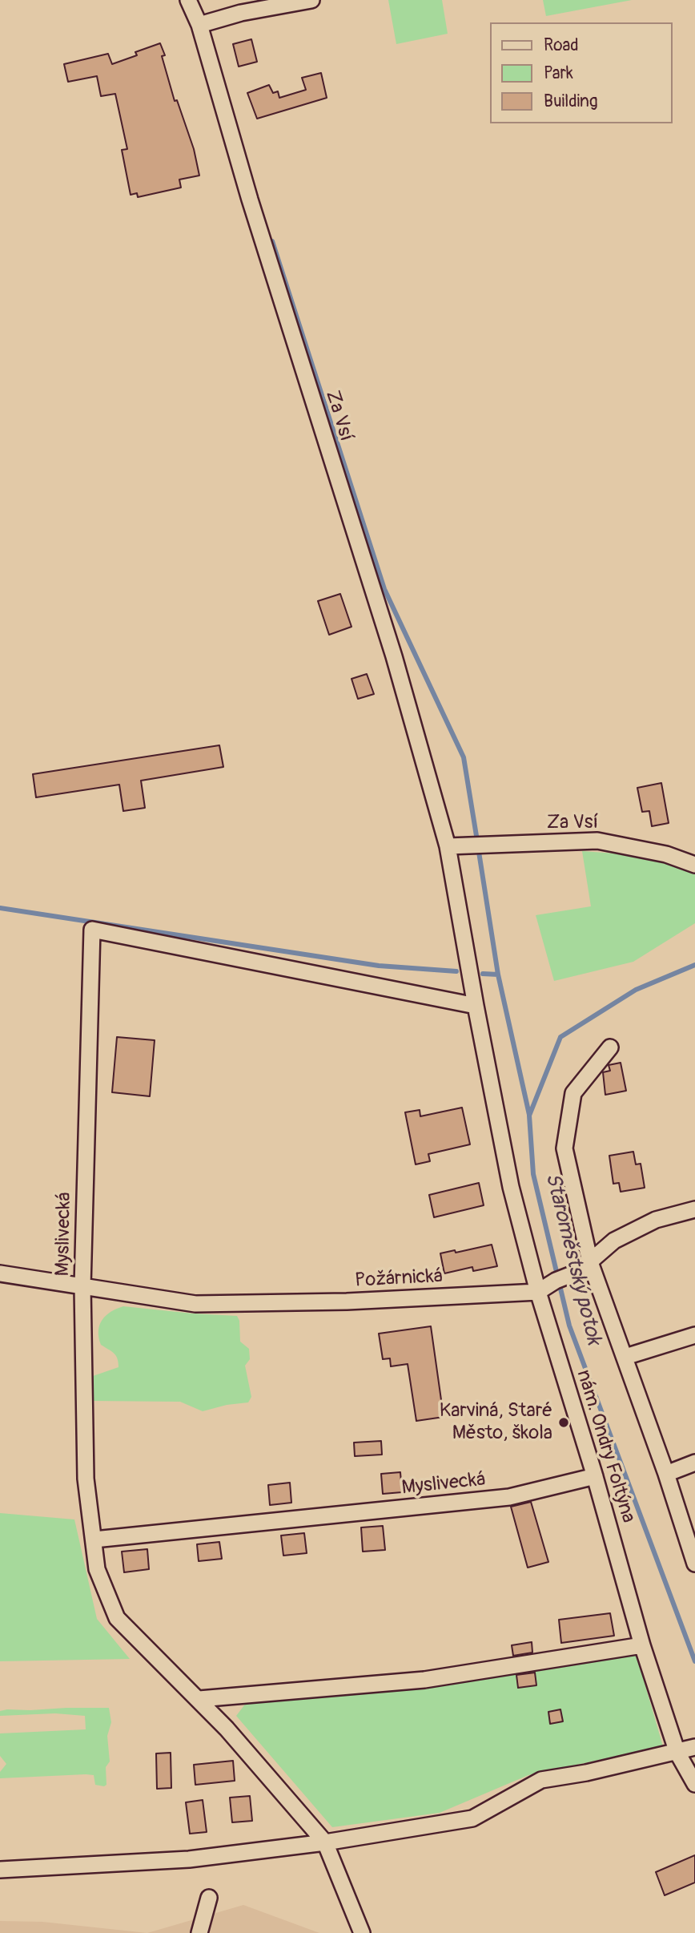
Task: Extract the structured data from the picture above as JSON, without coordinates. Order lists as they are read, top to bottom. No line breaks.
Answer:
{"streets":{"street":["Za Vsí","Myslivecká","Požárnická","nám. Ondry Foltýna"]},"crossings":[["Za Vsí","nám. Ondry Foltýna"],["Myslivecká","Požárnická"],["Myslivecká","nám. Ondry Foltýna"],["Požárnická","nám. Ondry Foltýna"]],"water":["Staroměstský potok"],"places":["Karviná, Staré Město, škola"],"legend":["Road","Park","Building"]}
